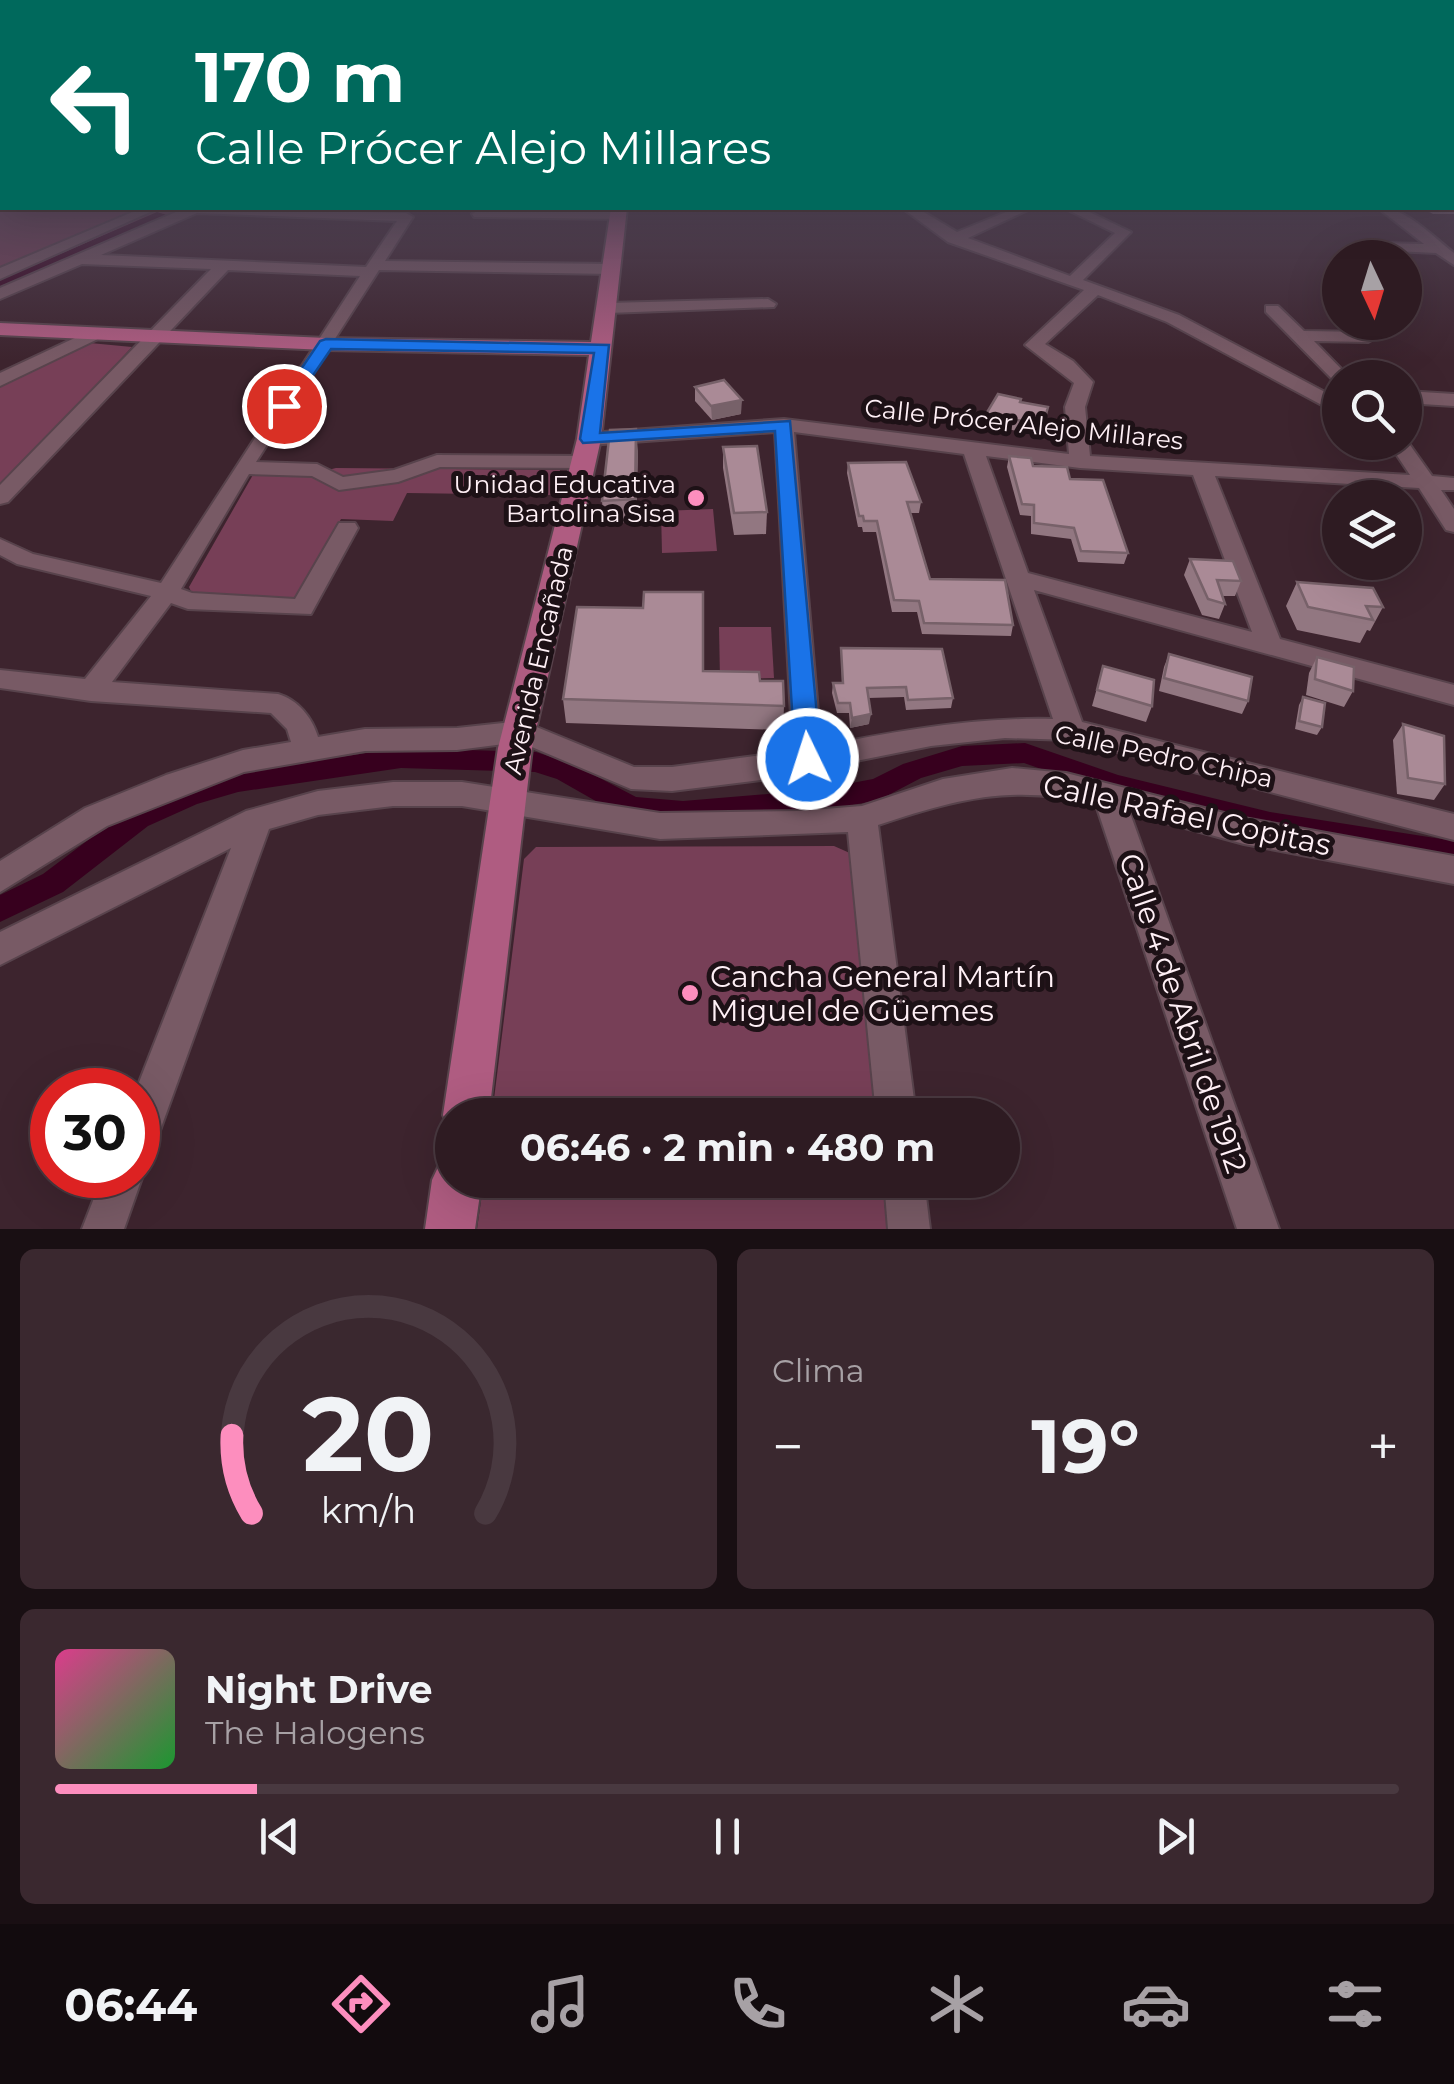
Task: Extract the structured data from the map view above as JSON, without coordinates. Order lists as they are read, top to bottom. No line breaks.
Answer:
{"streets":{"main road":["Avenida Encañada"],"street":["Calle Prócer Alejo Millares","Calle Pedro Chipa","Calle Rafael Copitas","Calle 4 de Abril de 1912"]},"crossings":[["Calle Prócer Alejo Millares","Avenida Encañada"],["Avenida Encañada","Calle Pedro Chipa"],["Avenida Encañada","Calle Rafael Copitas"],["Calle Pedro Chipa","Calle Rafael Copitas"],["Calle Rafael Copitas","Calle 4 de Abril de 1912"]],"places":["Unidad Educativa Bartolina Sisa","Cancha General Martín Miguel de Güemes"],"north":"bottom","page":{"turn":["170 m","Calle Prócer Alejo Millares"],"limit":"30","trip":"06:46 · 2 min · 480 m","tile":"Clima","heat":["−","19°","+"],"song":["Night Drive","The Halogens"],"tabs":"06:44","gauge":["20","km/h"]}}
